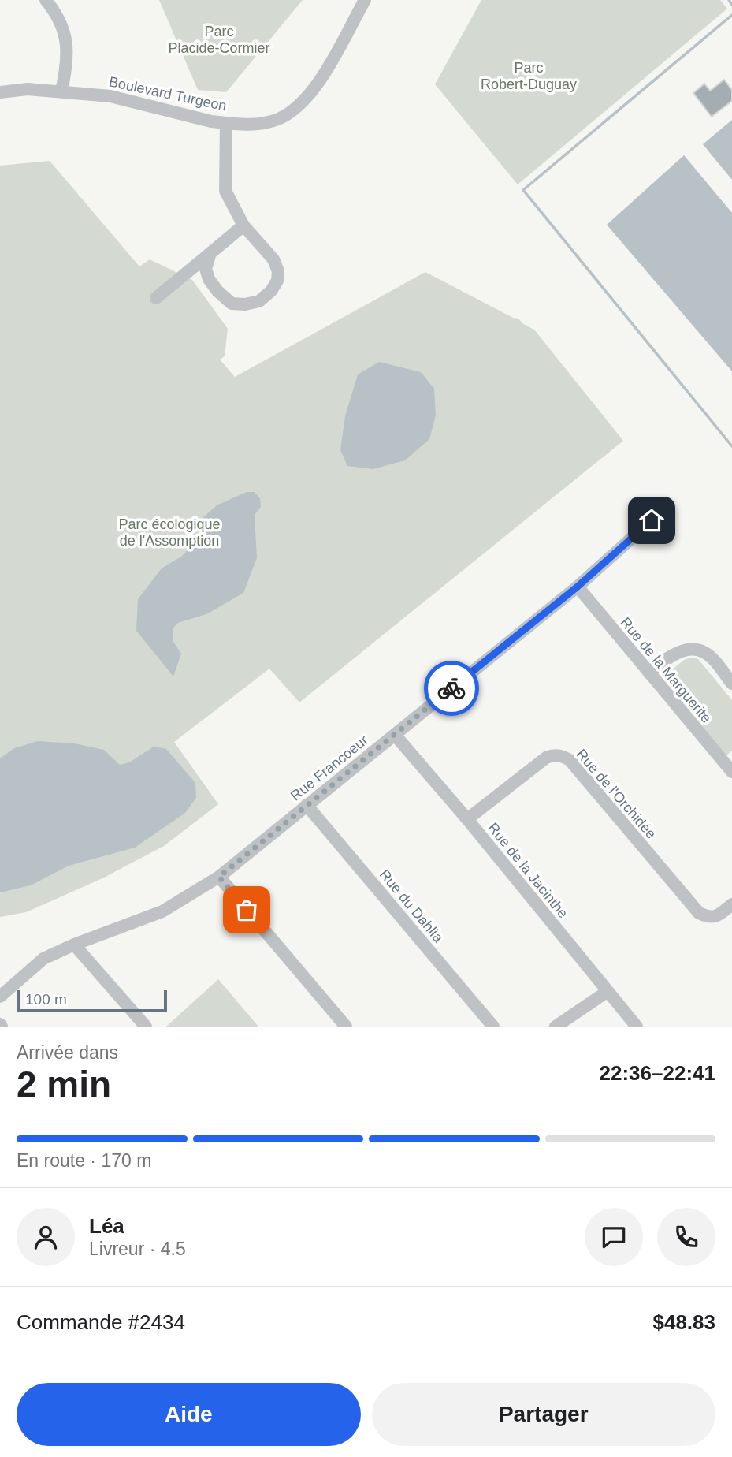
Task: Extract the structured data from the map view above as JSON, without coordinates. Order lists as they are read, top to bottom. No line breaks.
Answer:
{"streets":{"street":["Boulevard Turgeon","Rue de la Marguerite","Rue Francoeur","Rue de l'Orchidée","Rue de la Jacinthe","Rue du Dahlia"]},"crossings":[["Rue de la Marguerite","Rue Francoeur"],["Rue Francoeur","Rue de la Jacinthe"],["Rue Francoeur","Rue du Dahlia"],["Rue de l'Orchidée","Rue de la Jacinthe"]],"parks":["Parc Placide-Cormier","Parc Robert-Duguay","Parc écologique de l'Assomption"],"scale_bar":"100 m","page":{"scale":"100 m","heading":["2 min","Arrivée dans","22:36–22:41"],"panel":["Léa","Livreur · 4.5","Commande #2434","$48.83"],"bar":"En route · 170 m","buttons":["Aide","Partager"]}}
